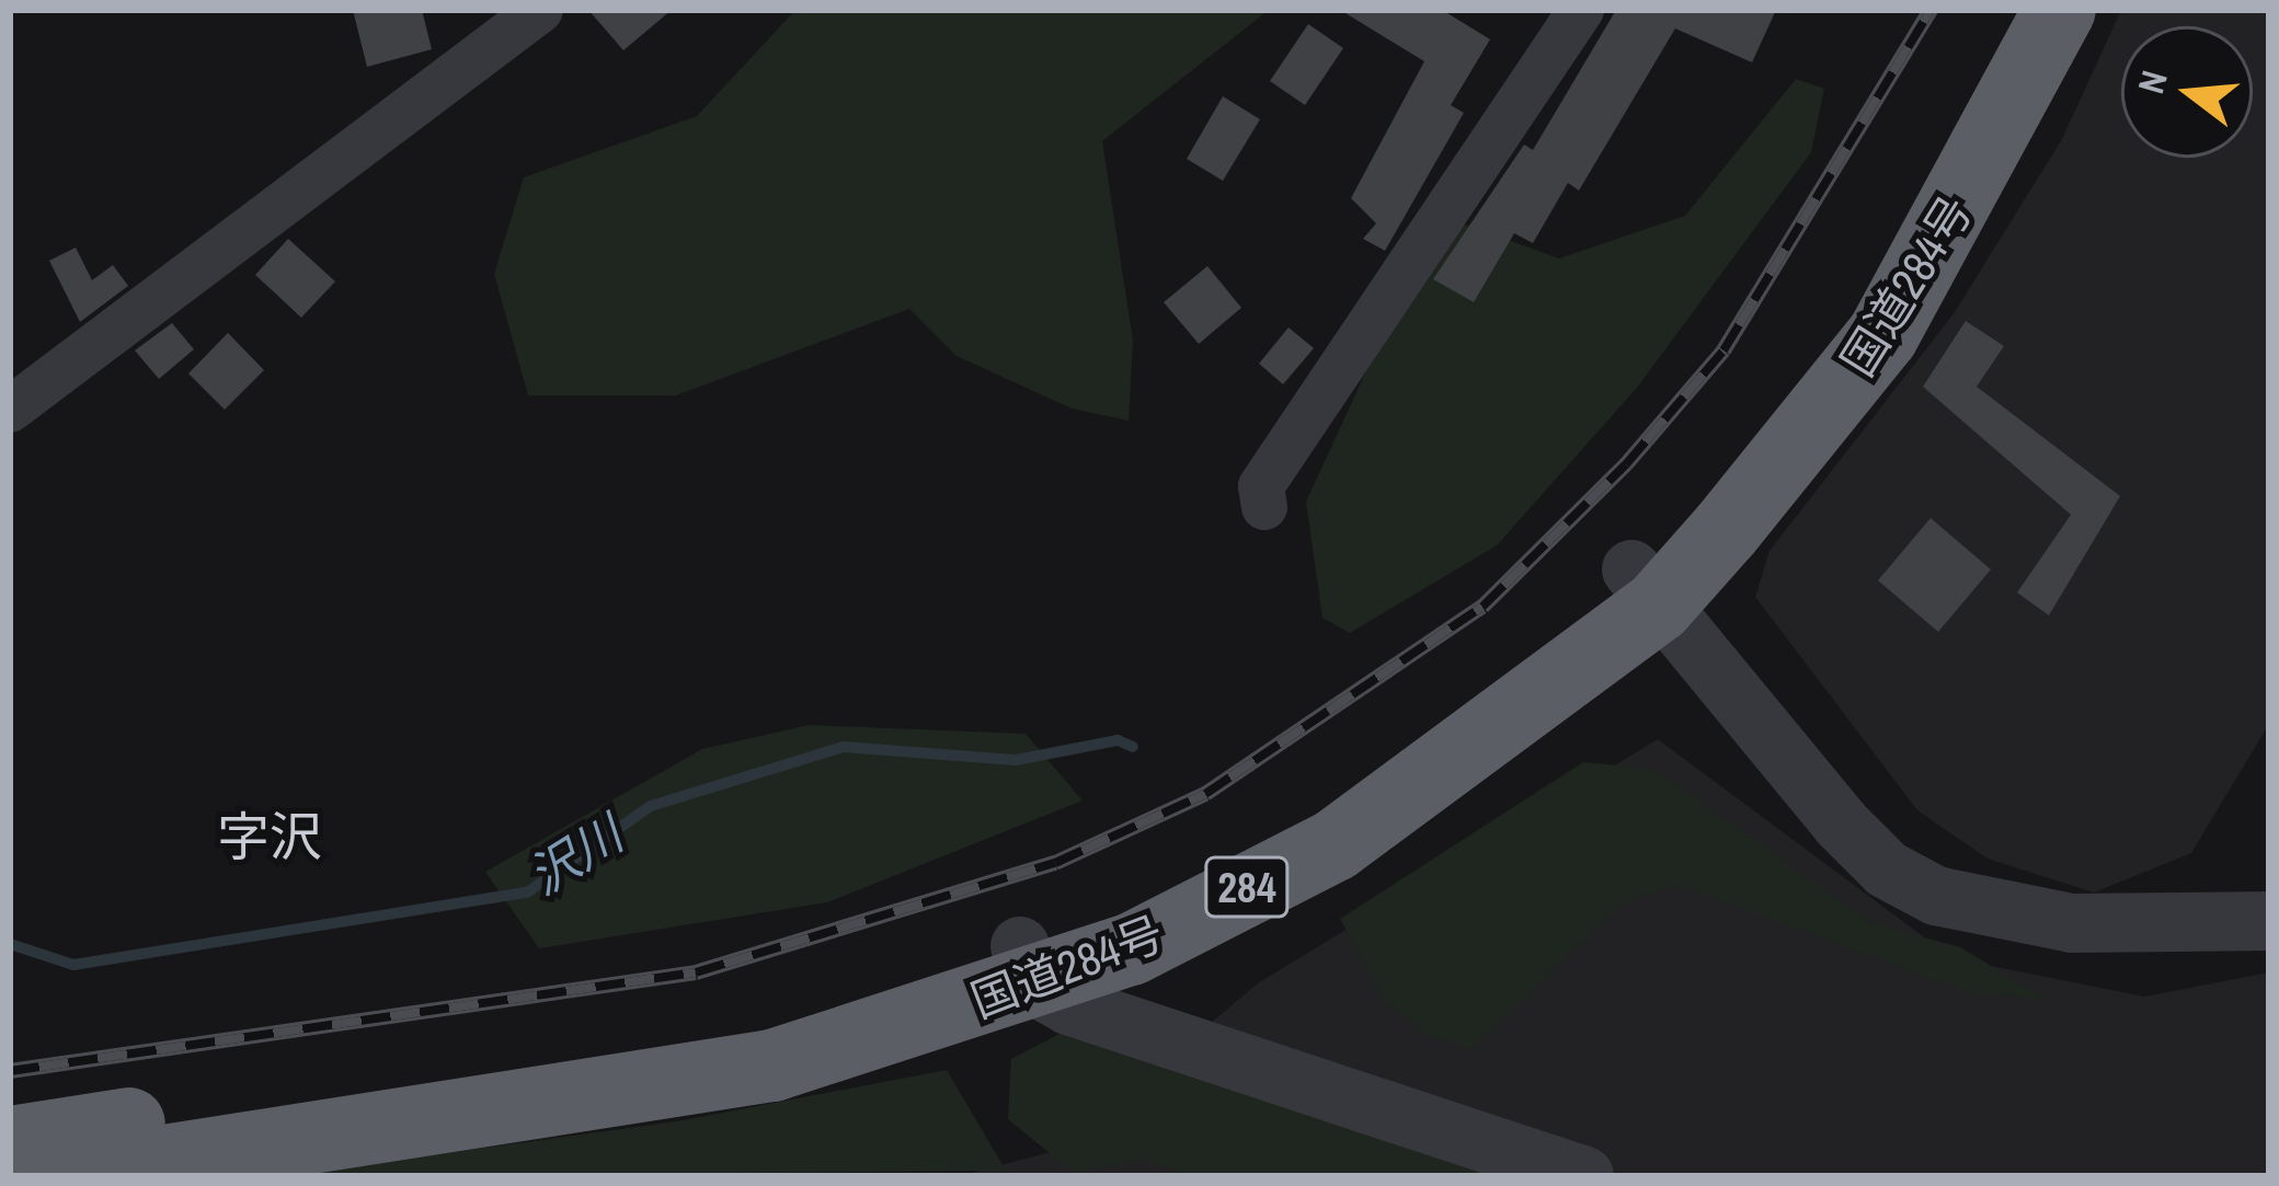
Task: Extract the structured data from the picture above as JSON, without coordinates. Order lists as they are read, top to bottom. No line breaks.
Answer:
{"streets":{"highway":["国道284号","284"]},"districts":["字沢"],"water":["沢川"],"north":"left"}
